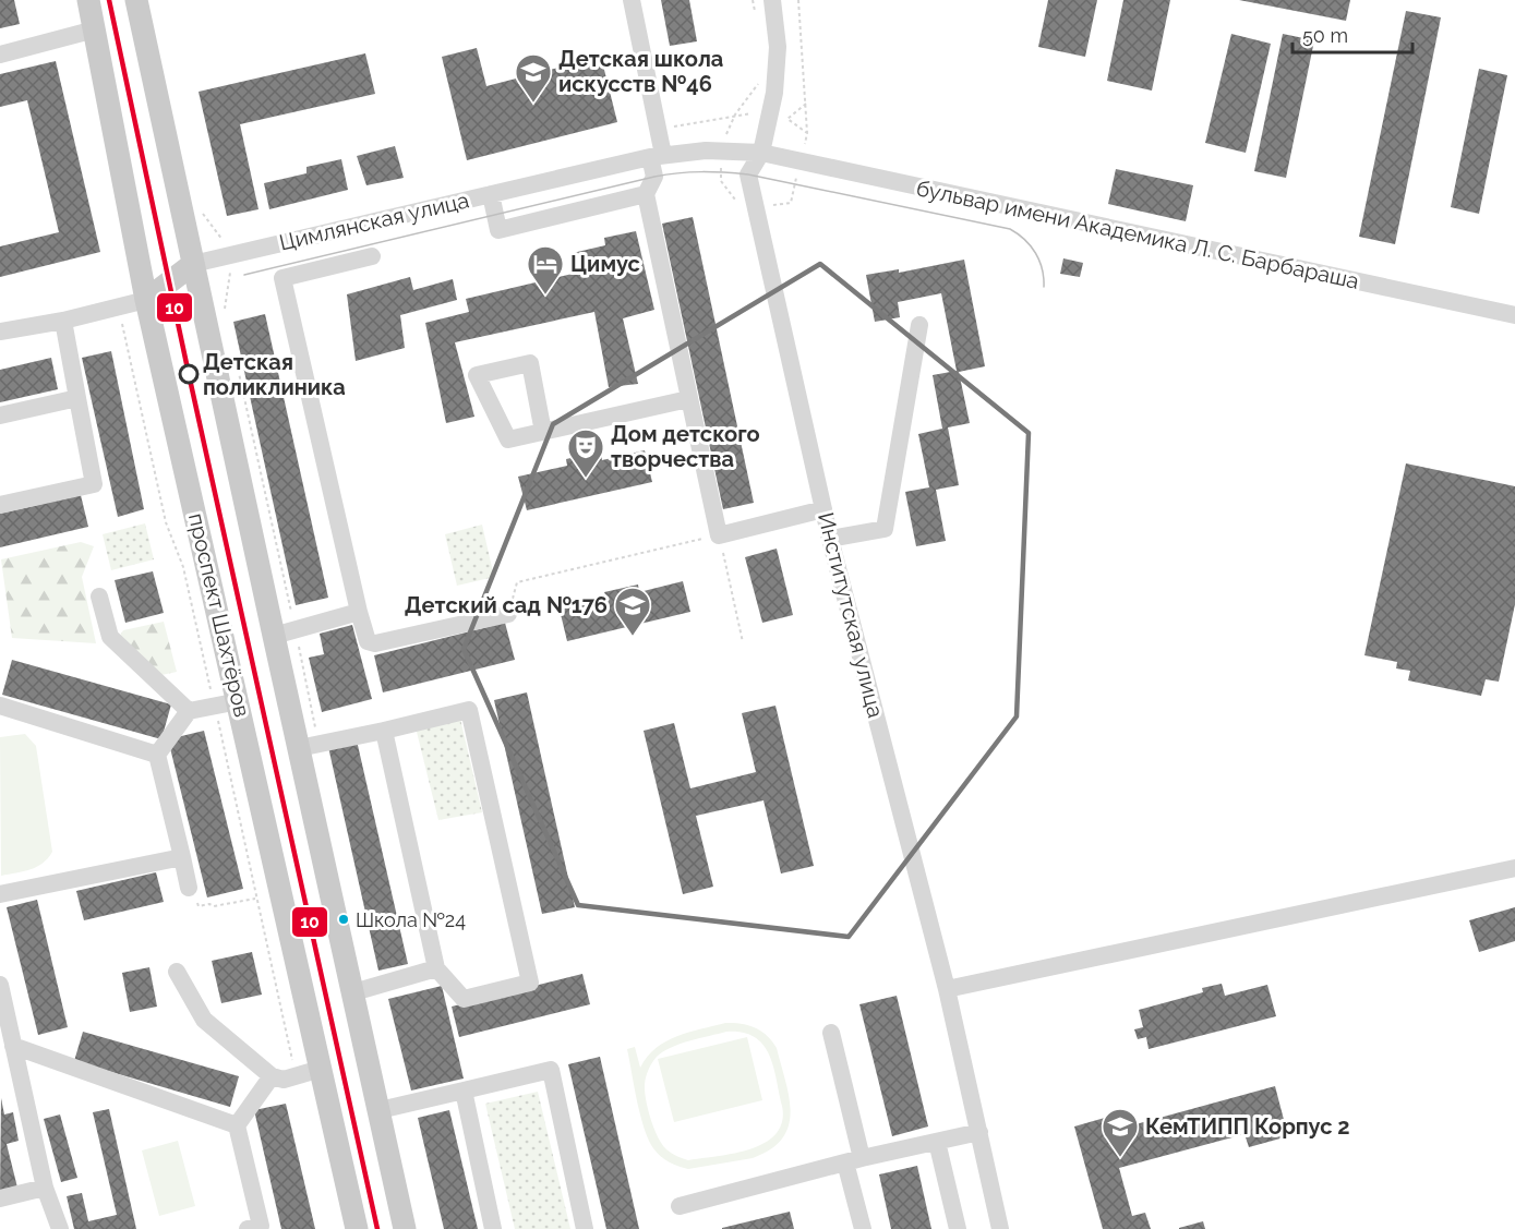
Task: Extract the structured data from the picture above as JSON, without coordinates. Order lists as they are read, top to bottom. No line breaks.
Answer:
{"streets":{"main road":["Цимлянская улица","проспект Шахтёров"],"street":["бульвар имени Академика Л. С. Барбараша","Институтская улица"]},"crossings":[["Цимлянская улица","бульвар имени Академика Л. С. Барбараша"],["Цимлянская улица","проспект Шахтёров"],["Цимлянская улица","Институтская улица"],["бульвар имени Академика Л. С. Барбараша","Институтская улица"]],"places":{"school or university":["Детская школа искусств №46","Детский сад №176","КемТИПП Корпус 2"],"hotel":["Цимус"],"other":["Детская поликлиника","Школа №24"],"theatre":["Дом детского творчества"]},"lines":["transit line 10"],"scale_bar":"50 m"}
